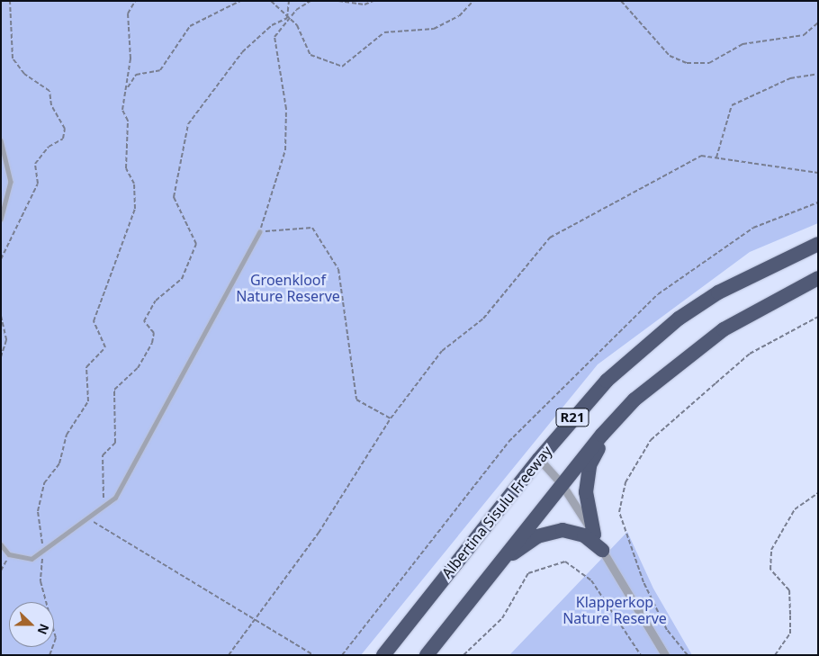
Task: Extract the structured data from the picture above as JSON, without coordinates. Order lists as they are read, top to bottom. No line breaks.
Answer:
{"streets":{"highway":["R21","Albertina Sisulu Freeway"]},"parks":["Groenkloof Nature Reserve","Klapperkop Nature Reserve"],"north":"right"}
